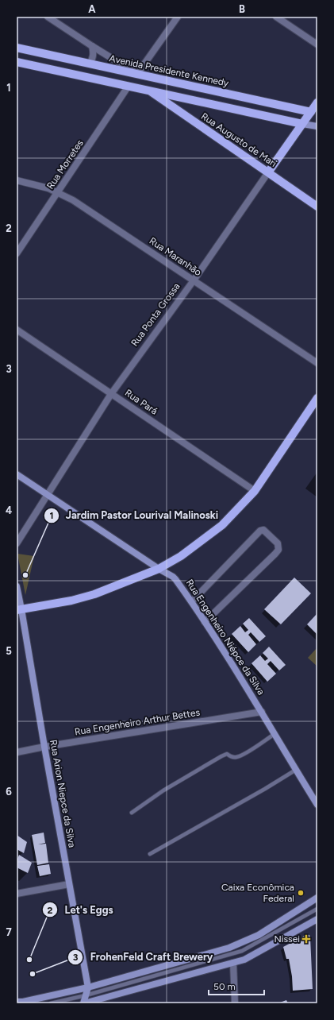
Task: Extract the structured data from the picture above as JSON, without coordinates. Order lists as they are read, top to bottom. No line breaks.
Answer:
{"streets":{"main road":["Avenida Presidente Kennedy","Rua Augusto de Mari","Rua Ponta Grossa"],"street":["Rua Morretes","Rua Maranhão","Rua Pará","Rua Engenheiro Niépce da Silva","Rua Engenheiro Arthur Bettes","Rua Arion Niepce da Silva"]},"crossings":[["Avenida Presidente Kennedy","Rua Ponta Grossa"],["Rua Augusto de Mari","Rua Ponta Grossa"],["Rua Morretes","Rua Maranhão"],["Rua Maranhão","Rua Ponta Grossa"],["Rua Ponta Grossa","Rua Pará"],["Rua Ponta Grossa","Rua Engenheiro Niépce da Silva"],["Rua Engenheiro Niépce da Silva","Rua Engenheiro Arthur Bettes"],["Rua Engenheiro Arthur Bettes","Rua Arion Niepce da Silva"]],"places":{"other":["Jardim Pastor Lourival Malinoski","Caixa Econômica Federal","Let's Eggs","FrohenFeld Craft Brewery"],"health":["Nissei"]},"scale_bar":"50 m","grid":{"columns":["A","B"],"rows":["1","2","3","4","5","6","7"]}}
